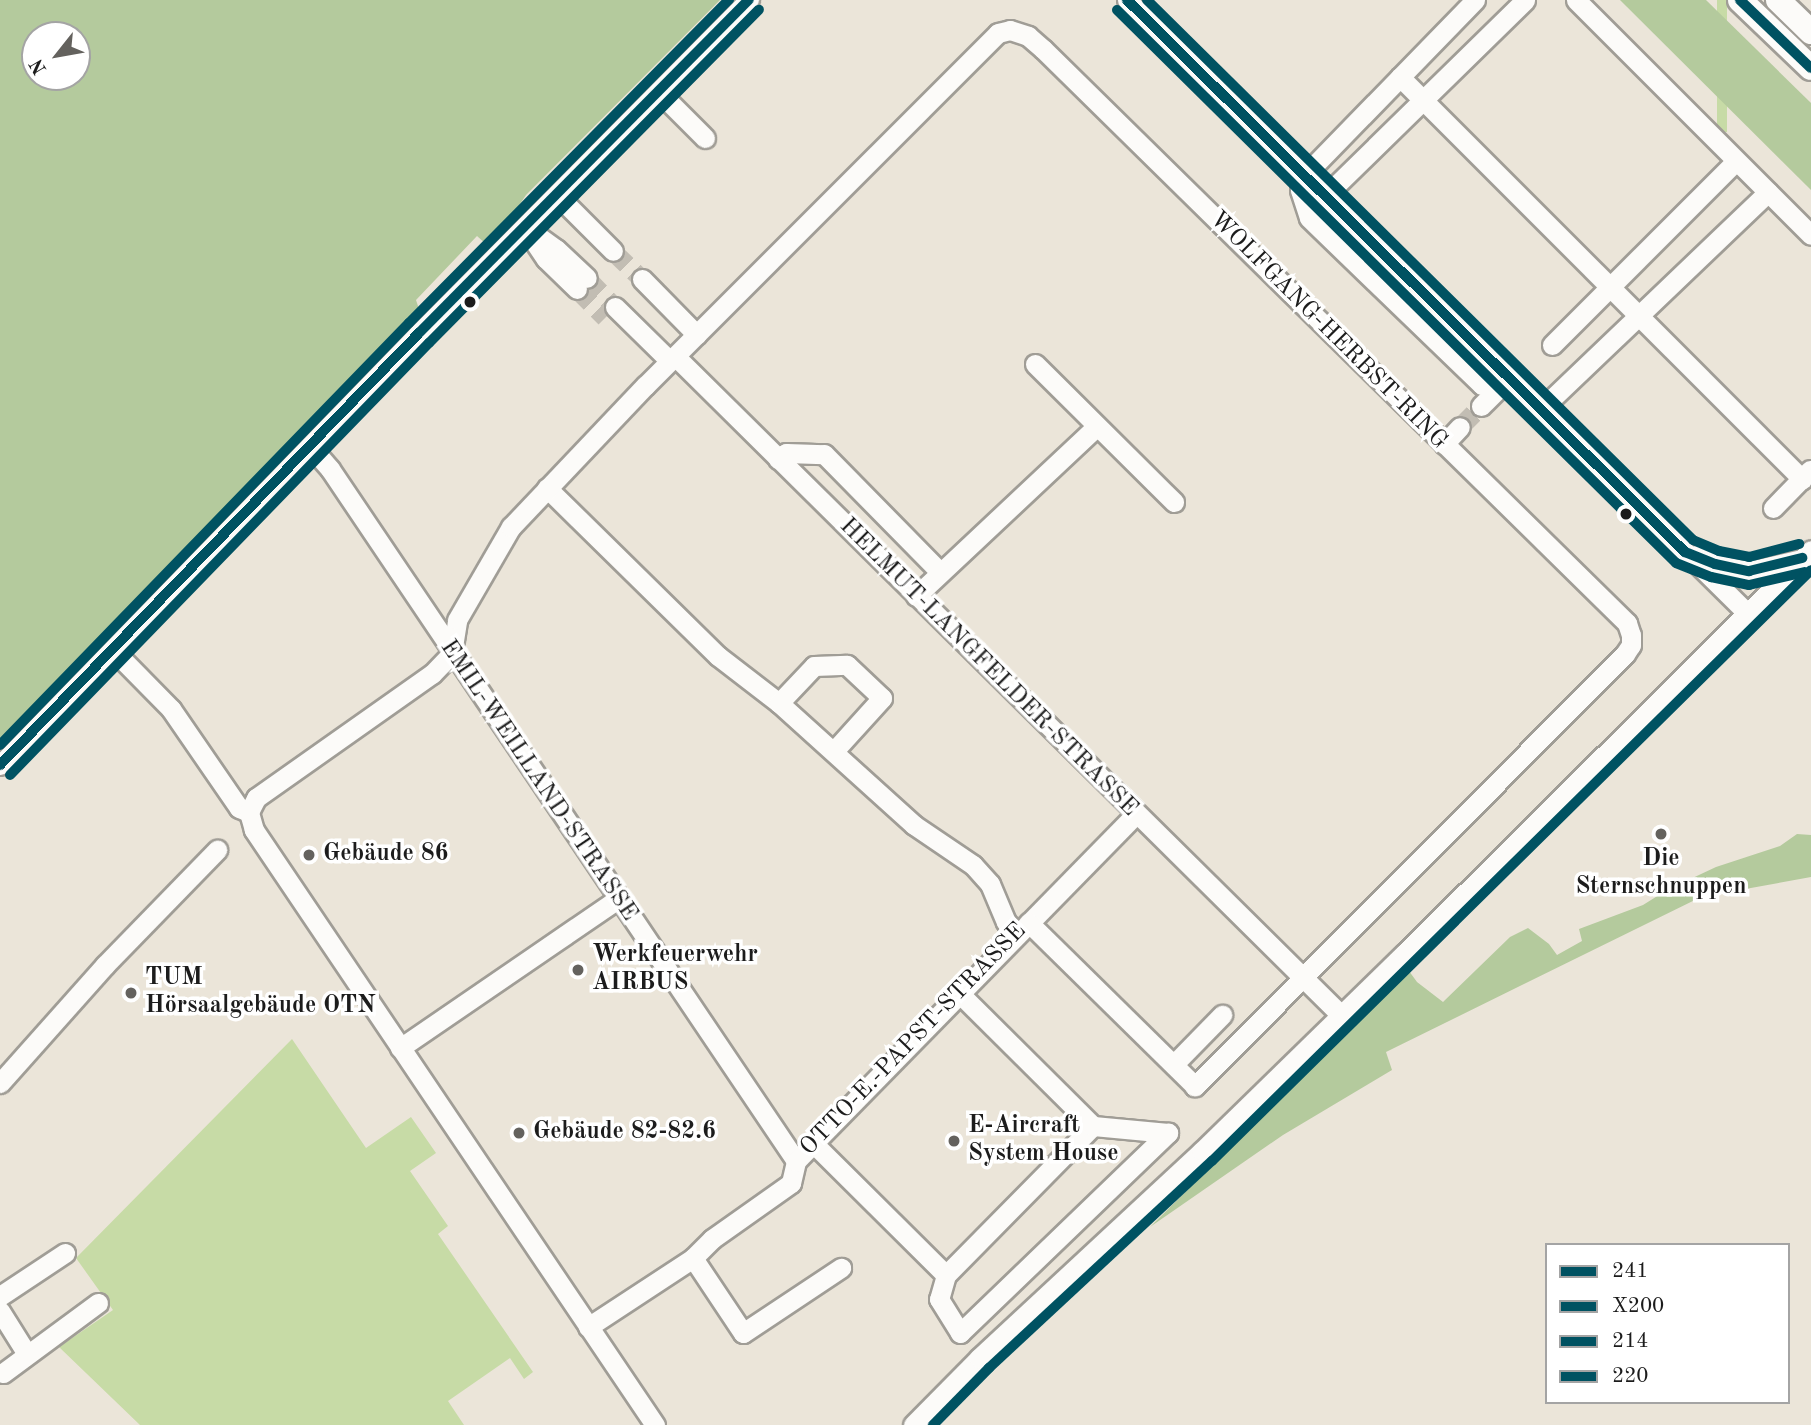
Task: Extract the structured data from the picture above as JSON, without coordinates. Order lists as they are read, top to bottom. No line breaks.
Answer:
{"streets":{"street":["WOLFGANG-HERBST-RING","HELMUT-LANGFELDER-STRASSE","EMIL-WEILLAND-STRASSE","OTTO-E.-PAPST-STRASSE"]},"crossings":[["WOLFGANG-HERBST-RING","HELMUT-LANGFELDER-STRASSE"],["WOLFGANG-HERBST-RING","EMIL-WEILLAND-STRASSE"],["HELMUT-LANGFELDER-STRASSE","OTTO-E.-PAPST-STRASSE"],["EMIL-WEILLAND-STRASSE","OTTO-E.-PAPST-STRASSE"]],"places":["Die Sternschnuppen","Gebäude 86","Werkfeuerwehr AIRBUS","TUM Hörsaalgebäude OTN","Gebäude 82-82.6","E-Aircraft System House"],"lines":["transit line 241","transit line 214","transit line 220","transit line X200"],"legend":["241","X200","214","220"],"north":"bottom left"}
